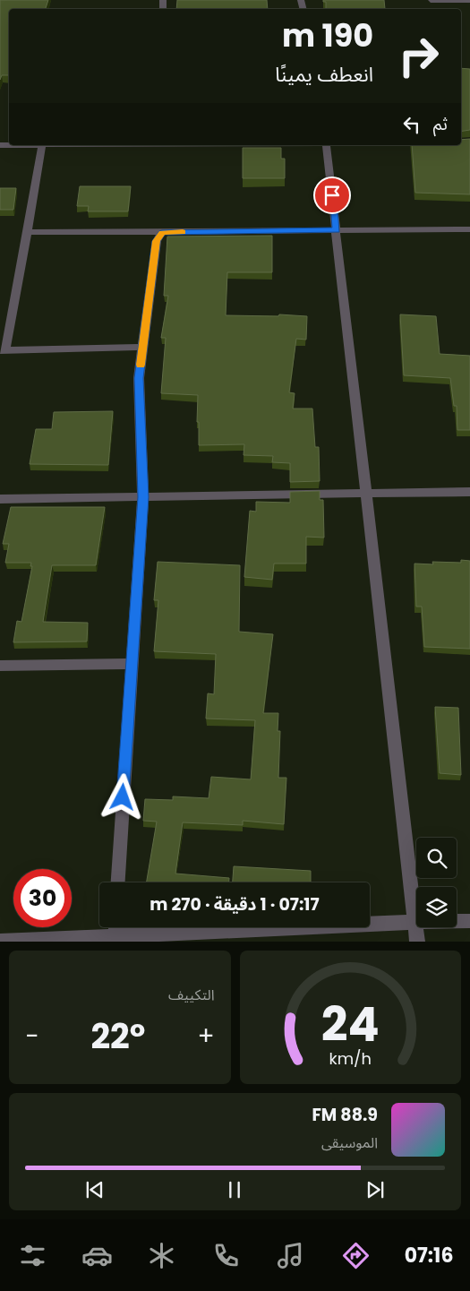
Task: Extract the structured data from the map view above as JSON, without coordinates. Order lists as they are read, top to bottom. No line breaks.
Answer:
{"page":{"turn":["190 m","انعطف يمينًا"],"then":"ثم","limit":"30","trip":"07:17 · 1 دقيقة · 270 m","tile":"التكييف","heat":["−","22°","+"],"song":["88.9 FM","الموسيقى"],"tabs":"07:16","gauge":["24","km/h"]}}
